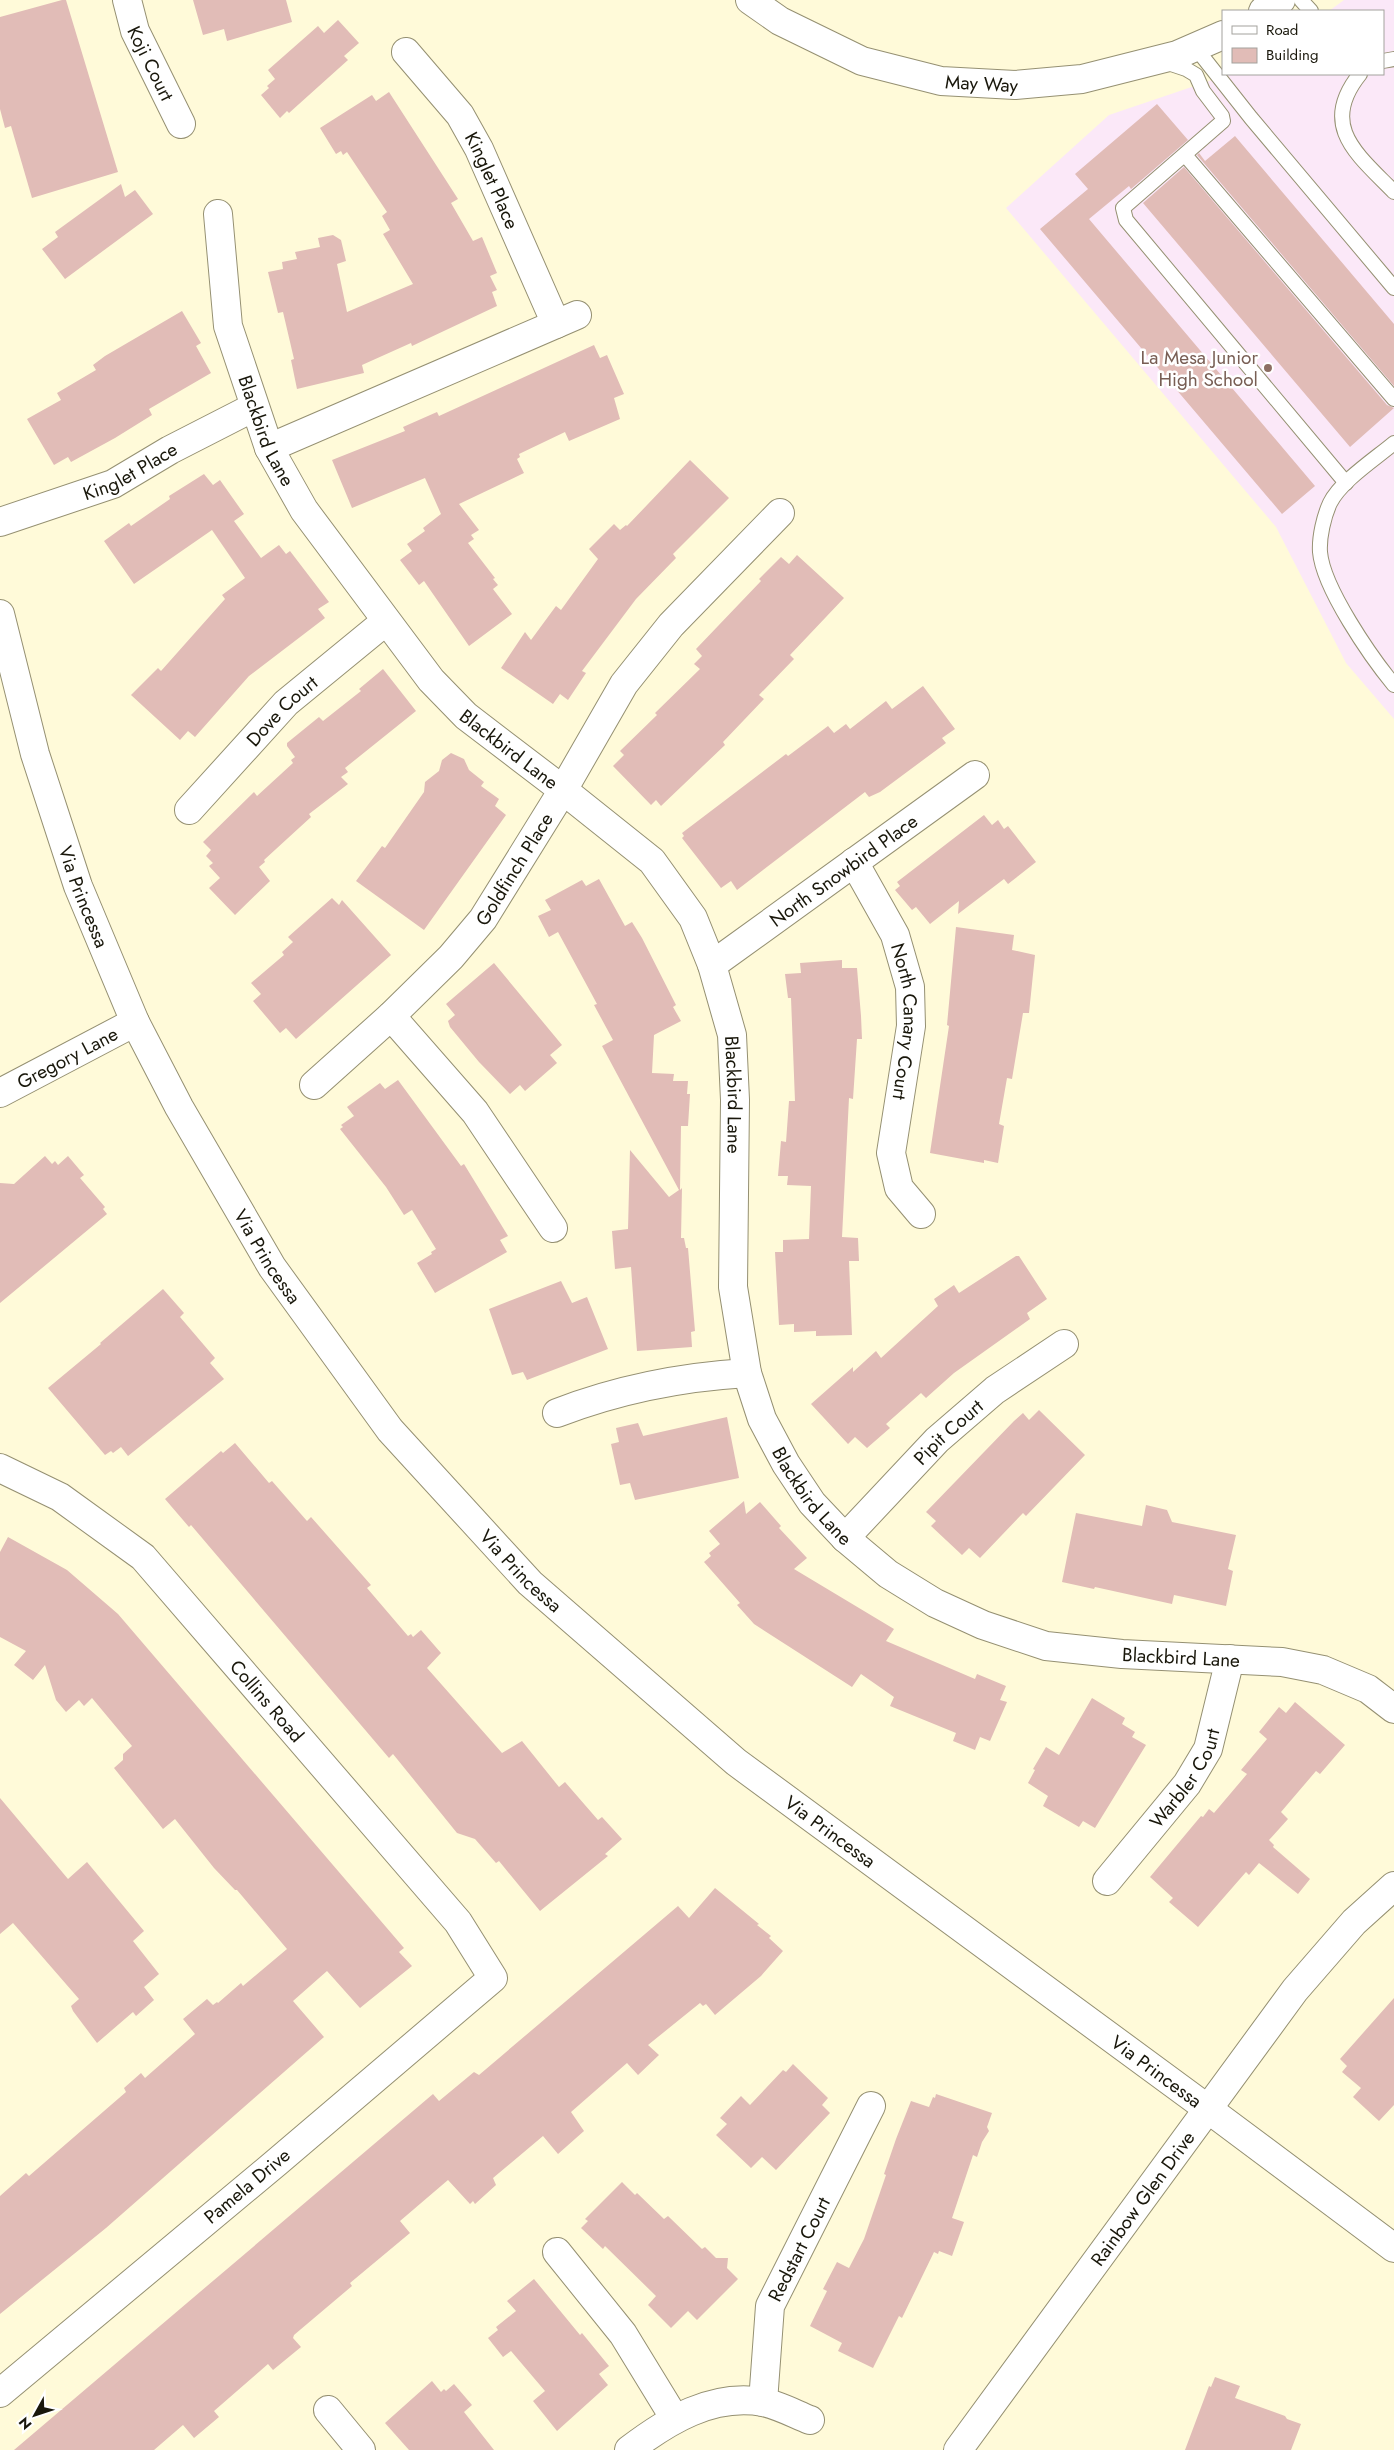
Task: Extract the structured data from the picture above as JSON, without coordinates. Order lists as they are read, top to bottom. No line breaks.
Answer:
{"streets":{"street":["Koji Court","May Way","Kinglet Place","Blackbird Lane","Dove Court","Goldfinch Place","North Snowbird Place","Via Princessa","North Canary Court","Gregory Lane","Pipit Court","Collins Road","Warbler Court","Pamela Drive","Rainbow Glen Drive","Redstart Court"]},"crossings":[["Kinglet Place","Blackbird Lane"],["Blackbird Lane","Dove Court"],["Blackbird Lane","Goldfinch Place"],["Blackbird Lane","North Snowbird Place"],["Blackbird Lane","Pipit Court"],["Blackbird Lane","Warbler Court"],["North Snowbird Place","North Canary Court"],["Via Princessa","Gregory Lane"],["Via Princessa","Rainbow Glen Drive"],["Collins Road","Pamela Drive"]],"places":["La Mesa Junior High School"],"legend":["Road","Building"],"north":"bottom left"}
